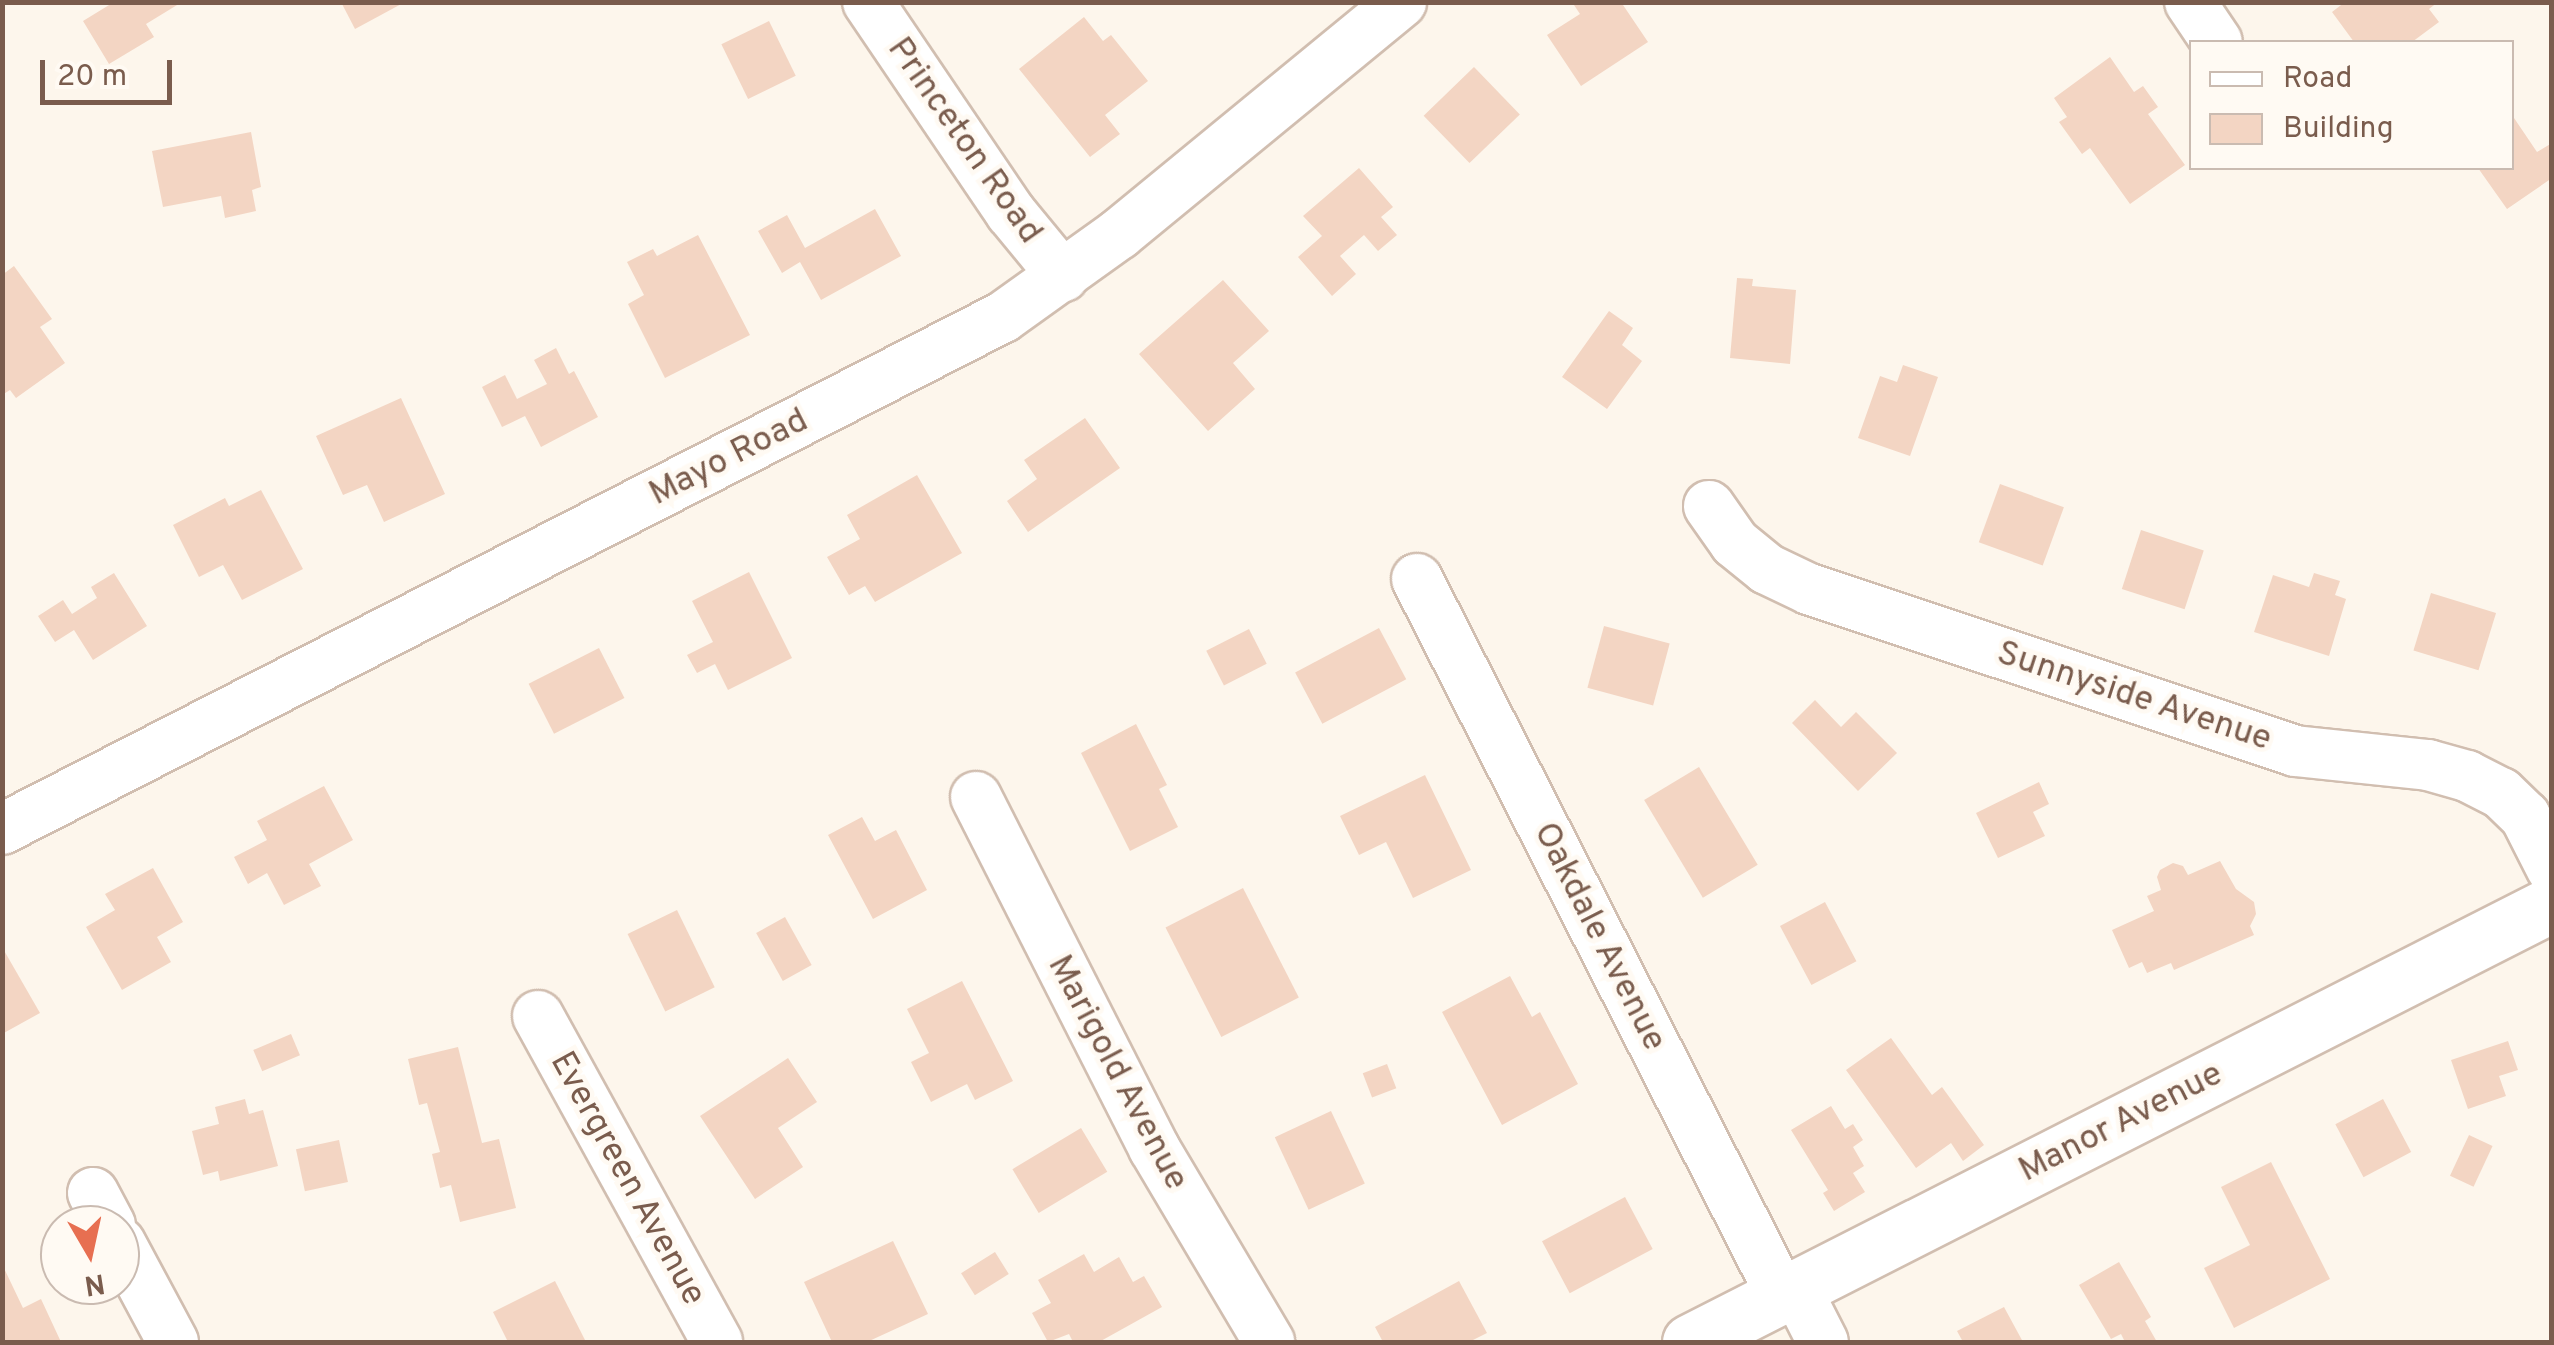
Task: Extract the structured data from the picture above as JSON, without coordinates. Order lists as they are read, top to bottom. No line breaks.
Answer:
{"streets":{"street":["Princeton Road","Mayo Road","Sunnyside Avenue","Oakdale Avenue","Marigold Avenue","Manor Avenue","Evergreen Avenue"]},"crossings":[["Princeton Road","Mayo Road"],["Oakdale Avenue","Manor Avenue"]],"legend":["Road","Building"],"scale_bar":"20 m","north":"bottom"}
